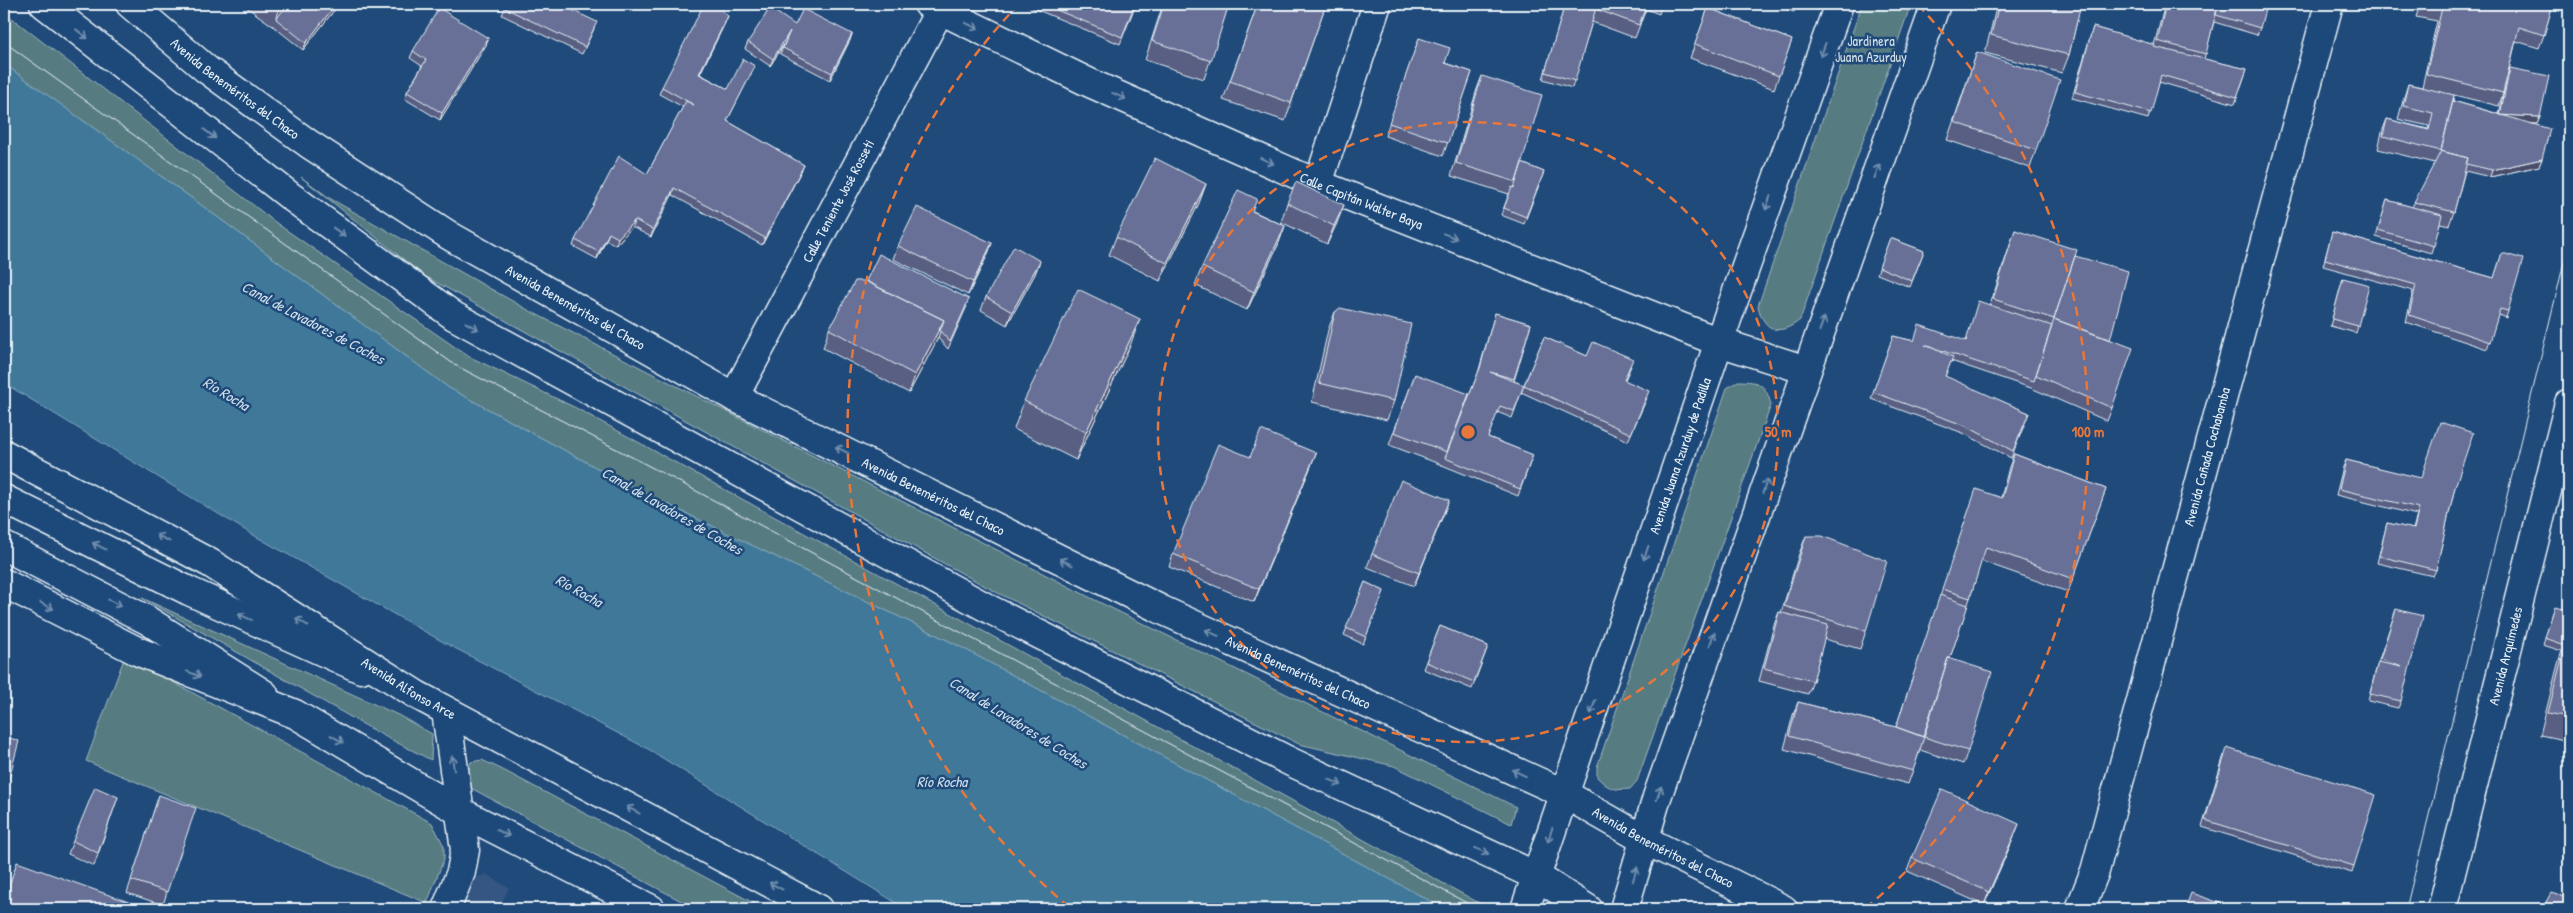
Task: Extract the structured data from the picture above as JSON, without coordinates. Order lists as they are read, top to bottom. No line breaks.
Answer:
{"streets":{"main road":["Avenida Beneméritos del Chaco","Calle Teniente José Rosseti","Calle Capitán Walter Baya","Avenida Juana Azurduy de Padilla","Avenida Cañada Cochabamba","Avenida Arquímedes","Avenida Alfonso Arce"]},"crossings":[["Avenida Beneméritos del Chaco","Calle Teniente José Rosseti"],["Avenida Beneméritos del Chaco","Avenida Juana Azurduy de Padilla"],["Calle Teniente José Rosseti","Calle Capitán Walter Baya"],["Calle Capitán Walter Baya","Avenida Juana Azurduy de Padilla"]],"one_way":["Calle Capitán Walter Baya"],"water":["Canal de Lavadores de Coches","Río Rocha"],"parks":["Jardinera Juana Azurduy"],"rings":["50 m","100 m"]}
